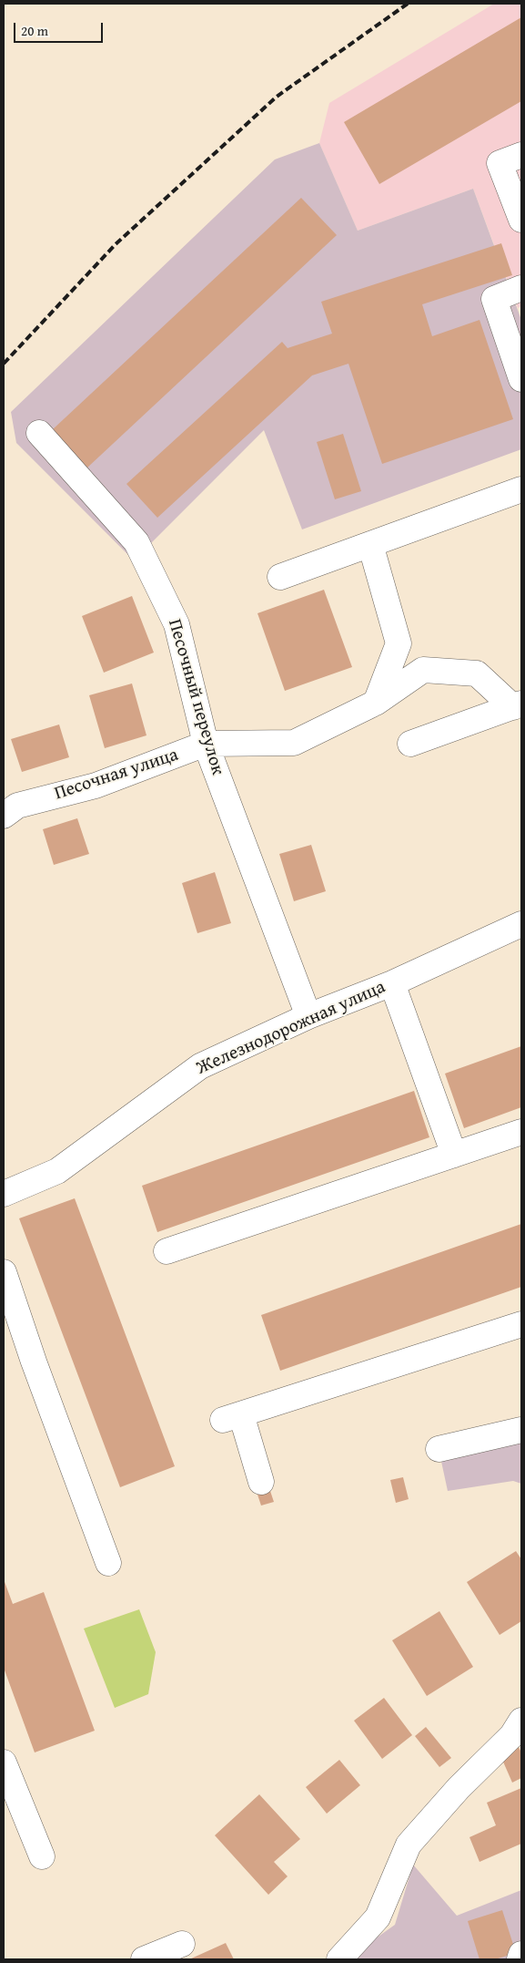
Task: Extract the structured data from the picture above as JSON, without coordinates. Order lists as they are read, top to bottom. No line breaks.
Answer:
{"streets":{"street":["Песочный переулок","Песочная улица","Железнодорожная улица"]},"crossings":[["Песочный переулок","Песочная улица"],["Песочный переулок","Железнодорожная улица"]],"scale_bar":"20 m"}
